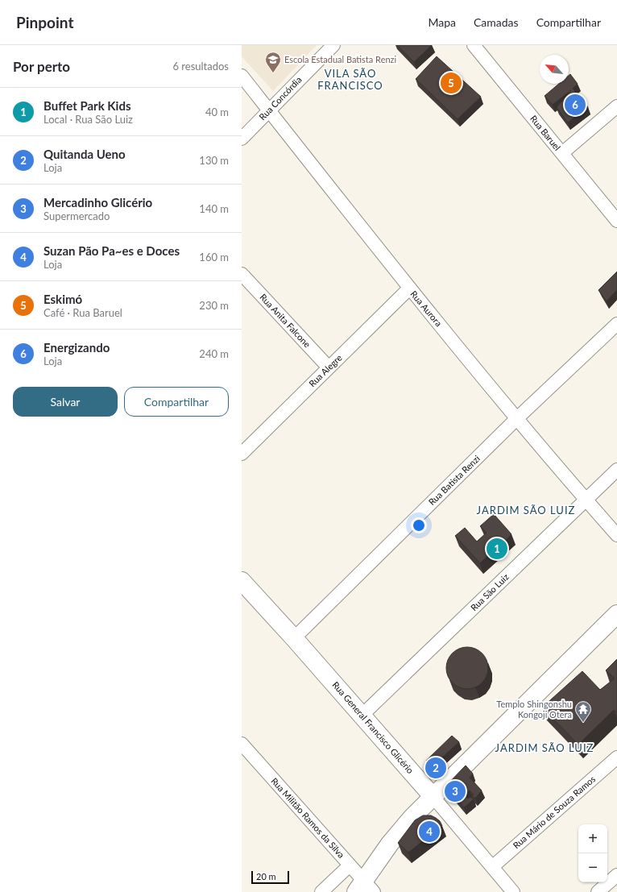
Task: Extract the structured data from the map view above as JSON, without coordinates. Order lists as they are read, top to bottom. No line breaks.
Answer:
{"streets":{"main road":["Rua General Francisco Glicério"],"street":["Rua Concórdia","Rua Baruel","Rua Aurora","Rua Anita Falcone","Rua Alegre","Rua Batista Renzi","Rua São Luiz","Rua Mário de Souza Ramos","Rua Militão Ramos da Silva"]},"crossings":[["Rua Concórdia","Rua Aurora"],["Rua Aurora","Rua Alegre"],["Rua Aurora","Rua Batista Renzi"],["Rua Aurora","Rua São Luiz"],["Rua Anita Falcone","Rua Alegre"],["Rua Batista Renzi","Rua General Francisco Glicério"],["Rua São Luiz","Rua General Francisco Glicério"],["Rua General Francisco Glicério","Rua Mário de Souza Ramos"]],"districts":["VILA SÃO FRANCISCO","JARDIM SÃO LUIZ","JARDIM SÃO LUIZ"],"places":{"school or university":["Escola Estadual Batista Renzi"],"temple":["Templo Shingonshu Kongoji Otera"]},"scale_bar":"20 m","north":"top left","page":{"header":"Pinpoint","nav":["Mapa","Camadas","Compartilhar"],"heading":["Por perto","6 resultados"],"pins":["5","6","1","2","3","4"],"list":[{"mark":"1","name":"Buffet Park Kids","note":"Local · Rua São Luiz","value":"40 m"},{"mark":"2","name":"Quitanda Ueno","note":"Loja","value":"130 m"},{"mark":"3","name":"Mercadinho Glicério","note":"Supermercado","value":"140 m"},{"mark":"4","name":"Suzan Pão Pa~es e Doces","note":"Loja","value":"160 m"},{"mark":"5","name":"Eskimó","note":"Café · Rua Baruel","value":"230 m"},{"mark":"6","name":"Energizando","note":"Loja","value":"240 m"}],"buttons":["Salvar","Compartilhar"],"map_buttons":["+","−"],"scale":"20 m"}}
